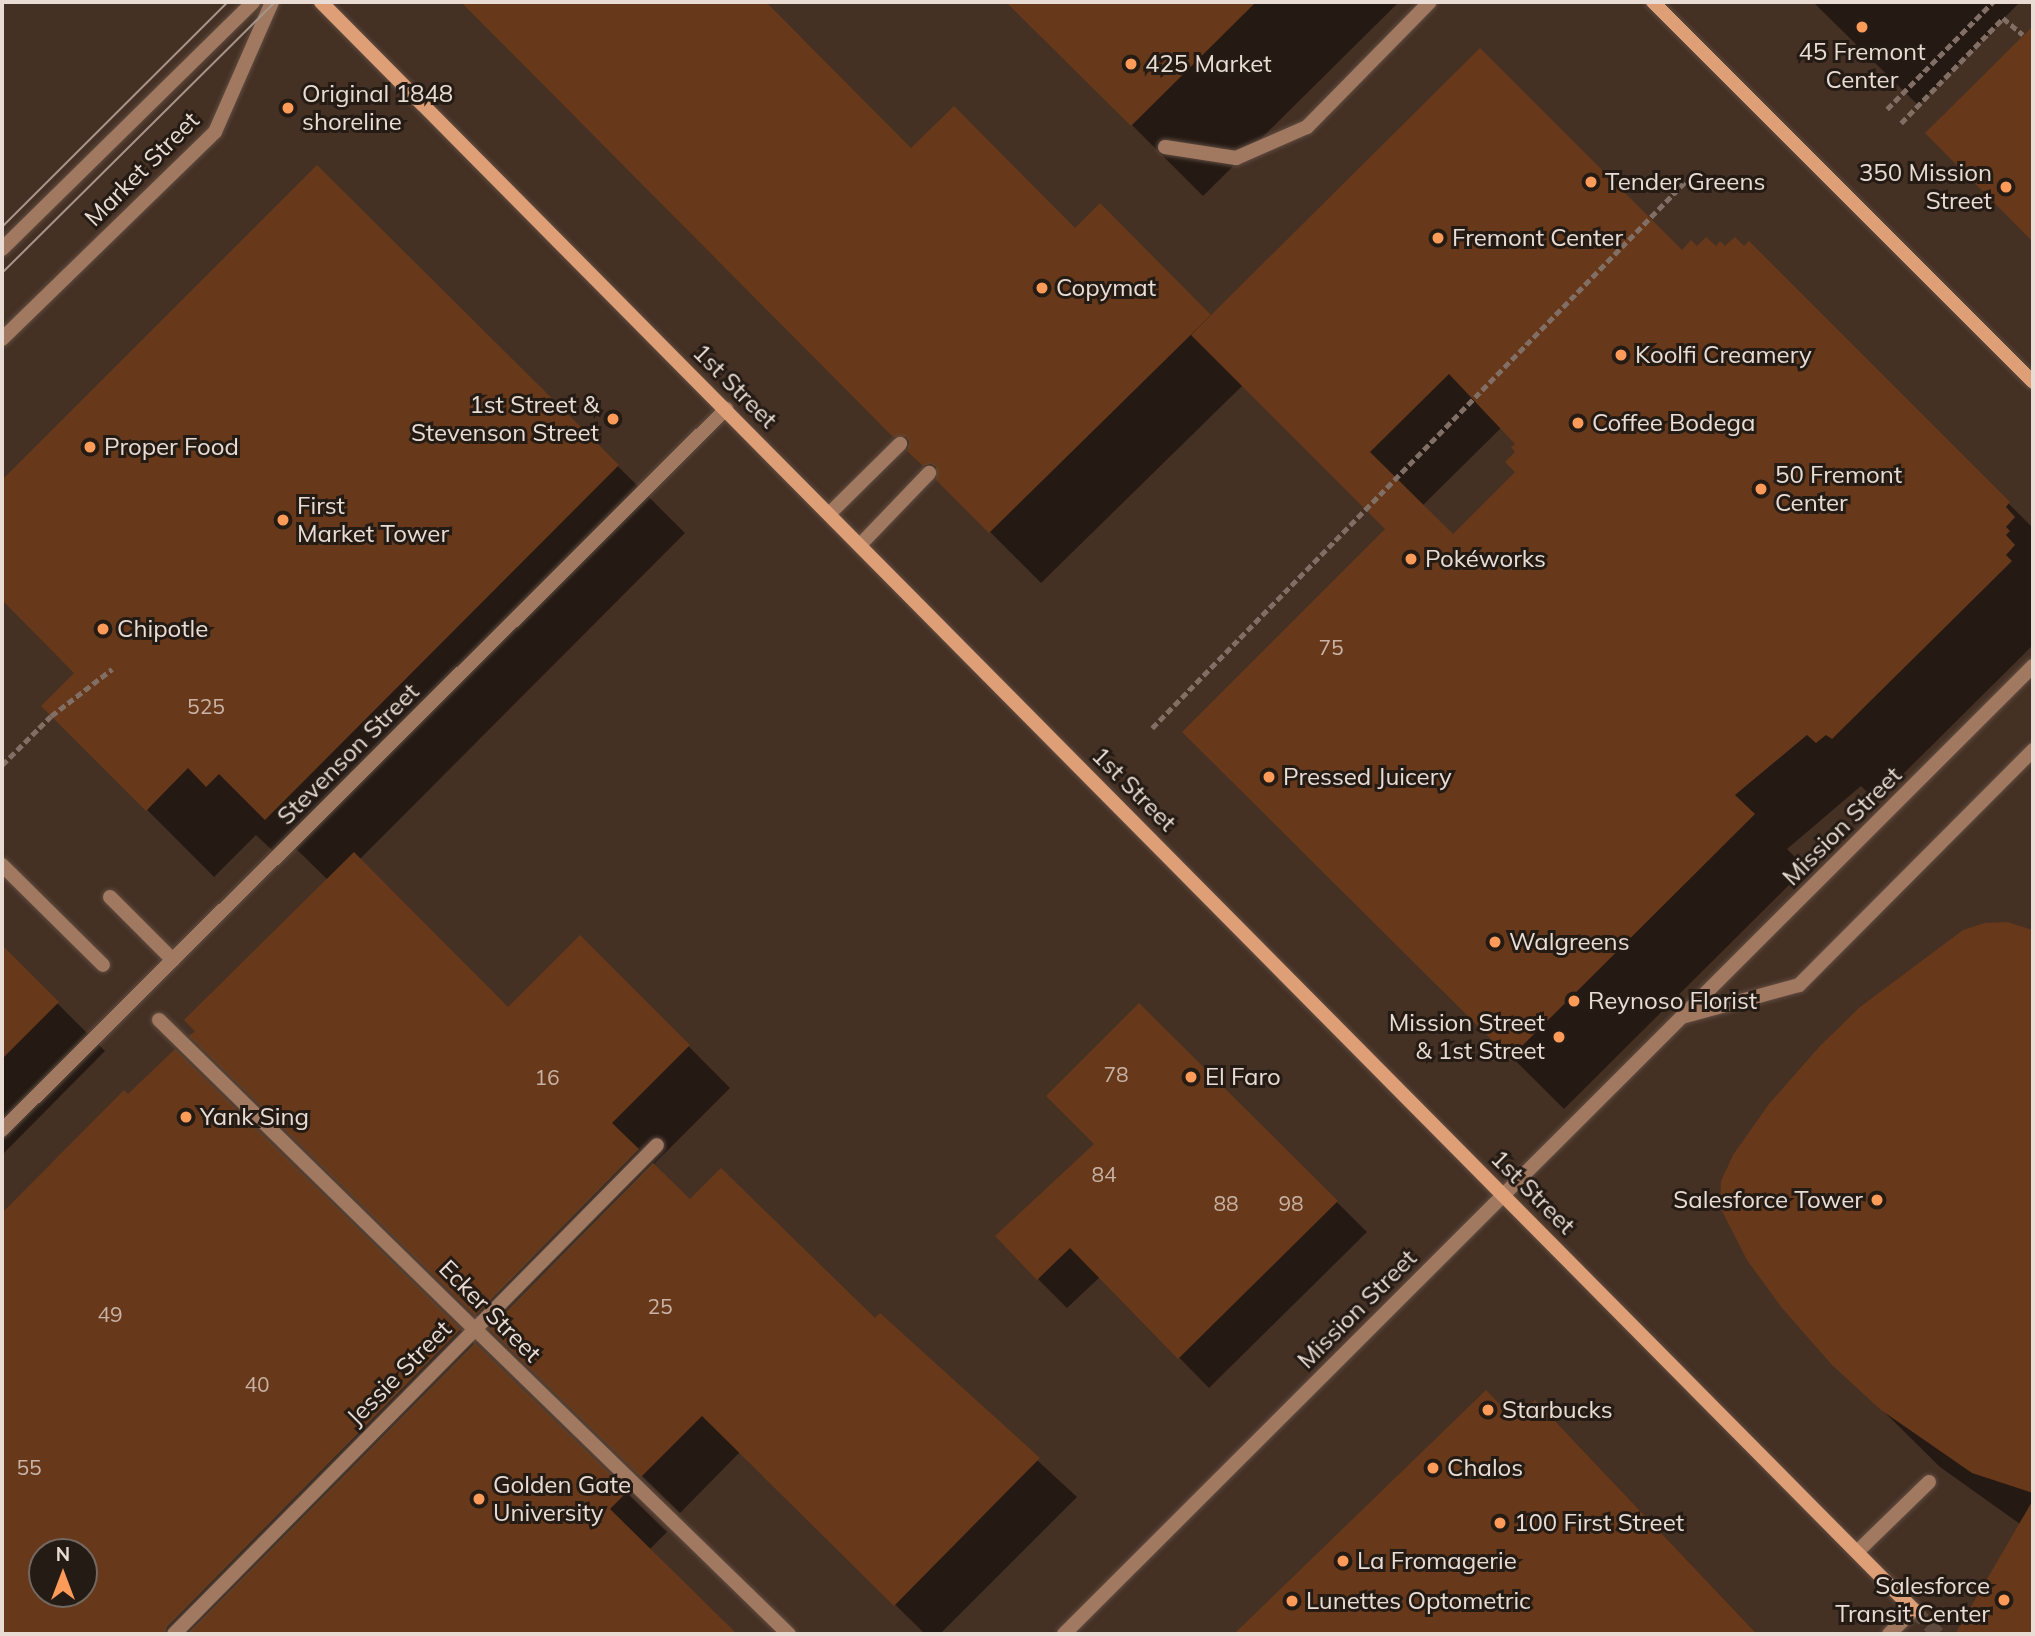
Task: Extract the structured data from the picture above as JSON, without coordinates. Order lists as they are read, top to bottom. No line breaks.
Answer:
{"streets":{"main road":["1st Street"],"street":["Market Street","Stevenson Street","Mission Street","Ecker Street","Jessie Street"]},"crossings":[["1st Street","Stevenson Street"],["1st Street","Mission Street"],["Ecker Street","Jessie Street"]],"places":["45 Fremont Center","425 Market","Original 1848 shoreline","Tender Greens","350 Mission Street","Fremont Center","Copymat","Koolfi Creamery","1st Street & Stevenson Street","Coffee Bodega","Proper Food","50 Fremont Center","First Market Tower","Pokéworks","Chipotle","Pressed Juicery","Walgreens","Reynoso Florist","Mission Street & 1st Street","El Faro","Yank Sing","Salesforce Tower","Starbucks","Chalos","Golden Gate University","100 First Street","La Fromagerie","Salesforce Transit Center","Lunettes Optometric"],"house_numbers":["75","525","78","16","84","88","98","25","49","40","55"],"north":"top"}
